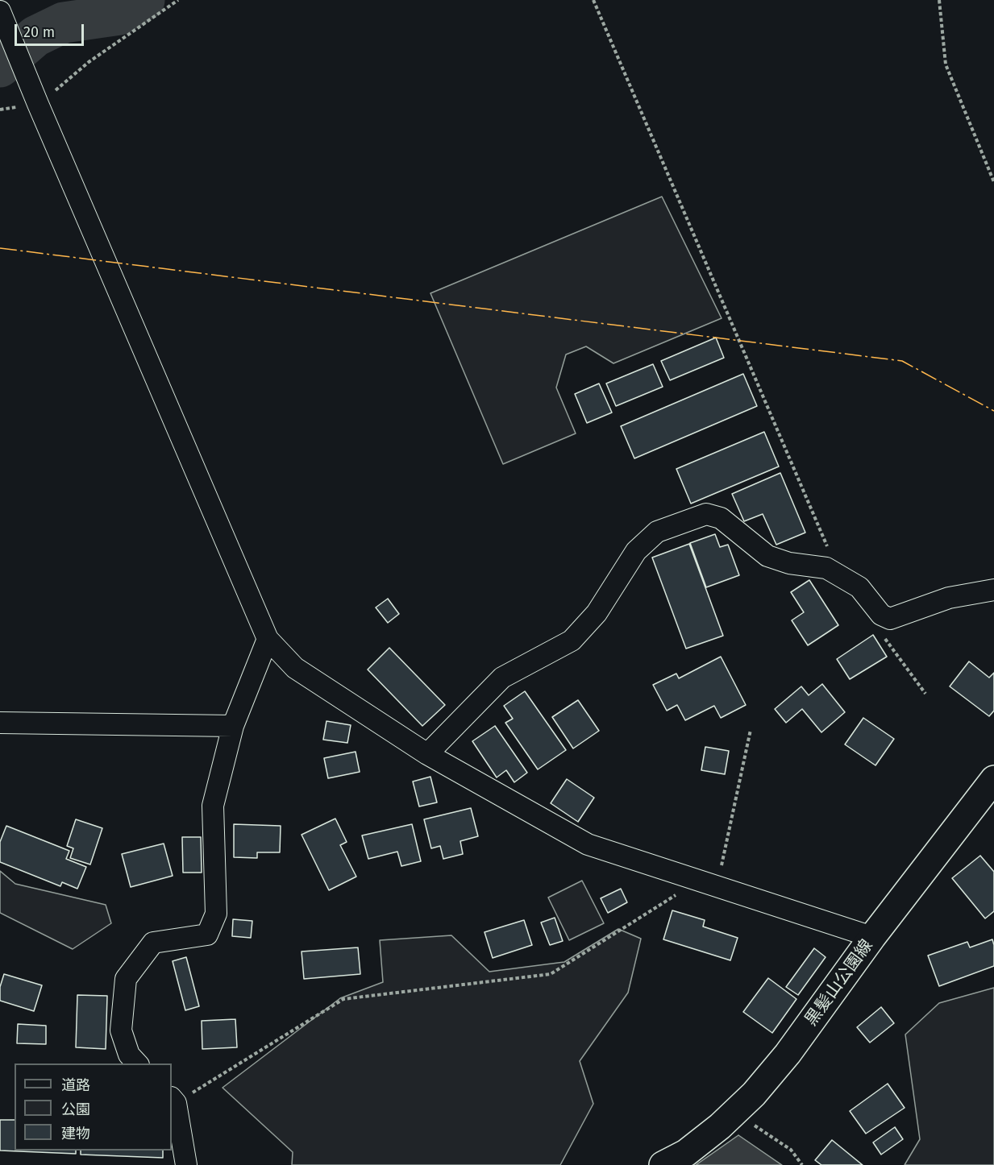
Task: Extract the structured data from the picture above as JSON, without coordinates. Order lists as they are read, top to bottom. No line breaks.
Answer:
{"streets":{"main road":["黒髪山公園線"]},"legend":["道路","公園","建物"],"scale_bar":"20 m"}
